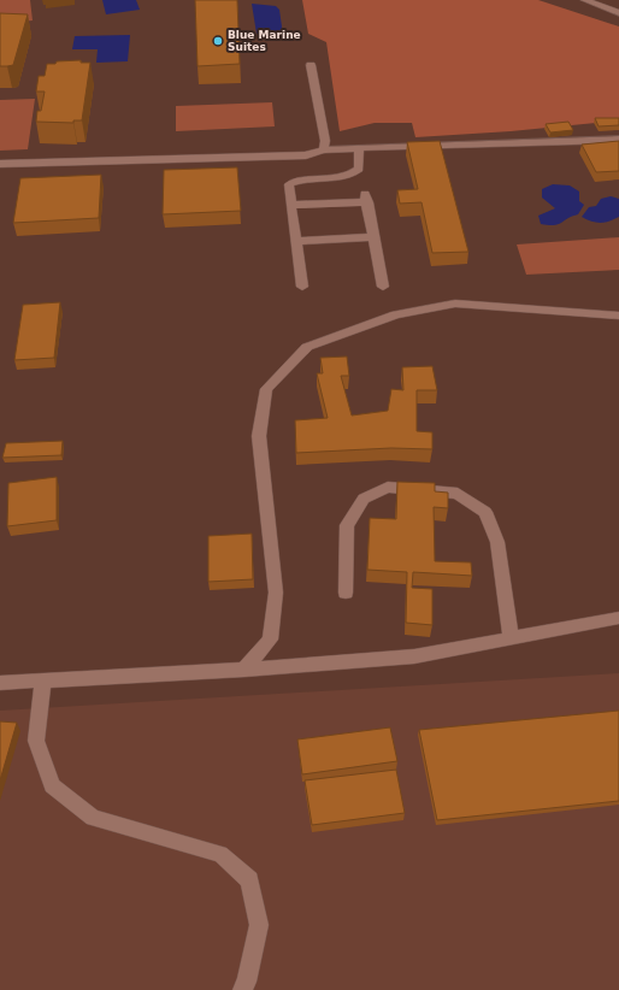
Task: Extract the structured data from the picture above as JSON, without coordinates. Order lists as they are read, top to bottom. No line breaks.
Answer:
{"places":["Blue Marine Suites"]}
